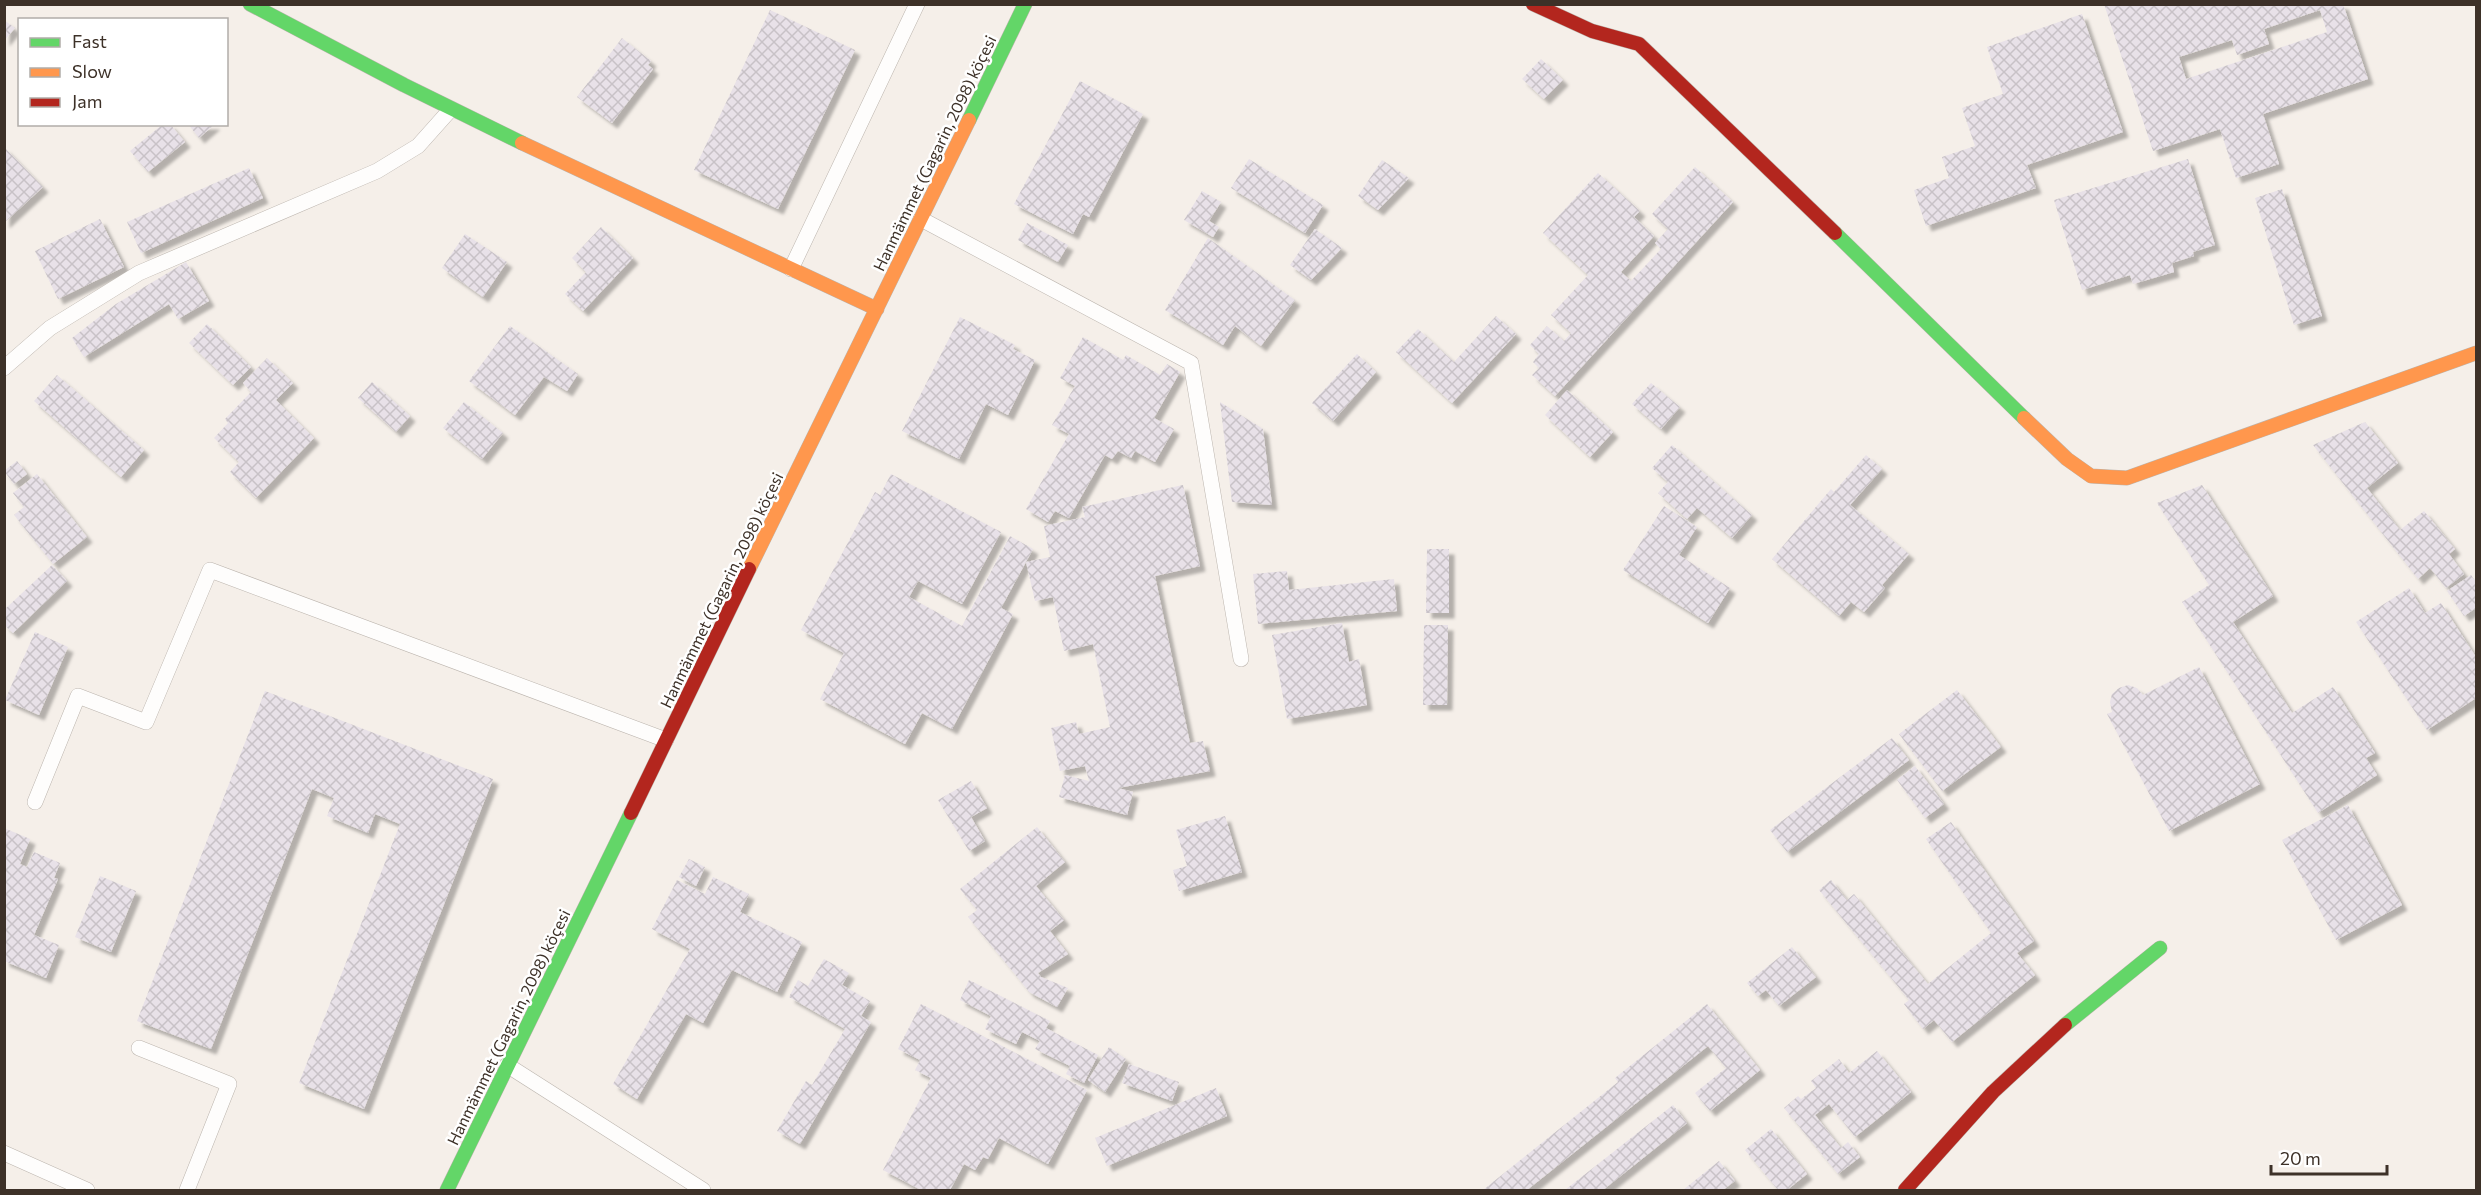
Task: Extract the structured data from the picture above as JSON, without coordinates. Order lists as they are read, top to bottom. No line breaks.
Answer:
{"streets":{"street":["Hanmämmet (Gagarin, 2098) köçesi"]},"legend":["Fast","Slow","Jam"],"scale_bar":"20 m"}
